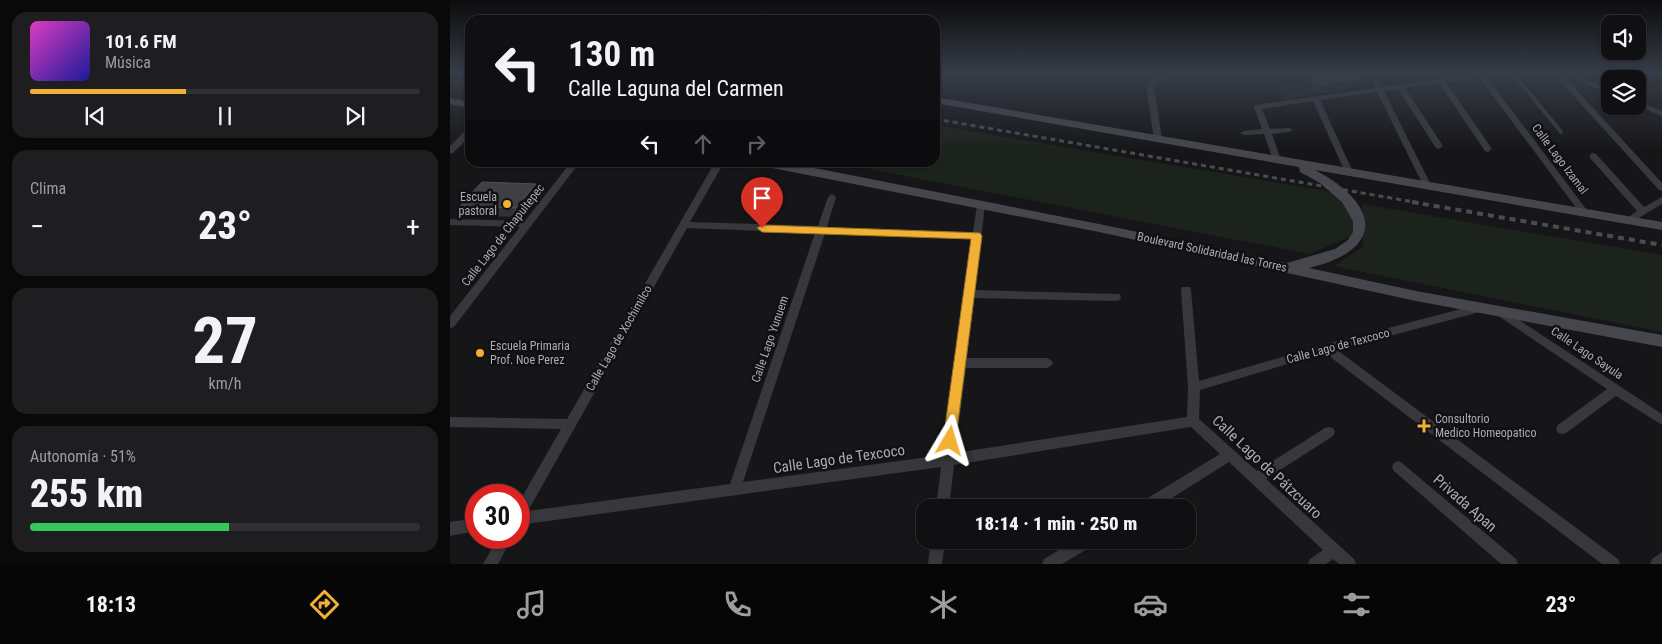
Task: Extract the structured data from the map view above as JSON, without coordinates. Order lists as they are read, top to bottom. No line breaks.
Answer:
{"streets":{"main road":["Boulevard Solidaridad las Torres"],"street":["Calle Lago Izamal","Calle Lago de Chapultepec","Calle Lago de Xochimilco","Calle Lago Yunuem","Calle Lago de Texcoco","Calle Lago Sayula","Calle Lago de Pátzcuaro","Privada Apan"]},"crossings":[["Boulevard Solidaridad las Torres","Calle Lago de Texcoco"],["Boulevard Solidaridad las Torres","Calle Lago Sayula"],["Calle Lago Yunuem","Calle Lago de Texcoco"],["Calle Lago de Texcoco","Calle Lago Sayula"],["Calle Lago de Texcoco","Calle Lago de Pátzcuaro"]],"places":{"other":["Escuela pastoral","Escuela Primaria Prof. Noe Perez"],"health":["Consultorio Medico Homeopatico"]},"page":{"turn":["130 m","Calle Laguna del Carmen"],"song":["101.6 FM","Música"],"tile":["Clima",["27","km/h"],["Autonomía · 51%","255 km"]],"heat":["−","23°","+"],"limit":"30","trip":"18:14 · 1 min · 250 m","tabs":["18:13","23°"]}}
